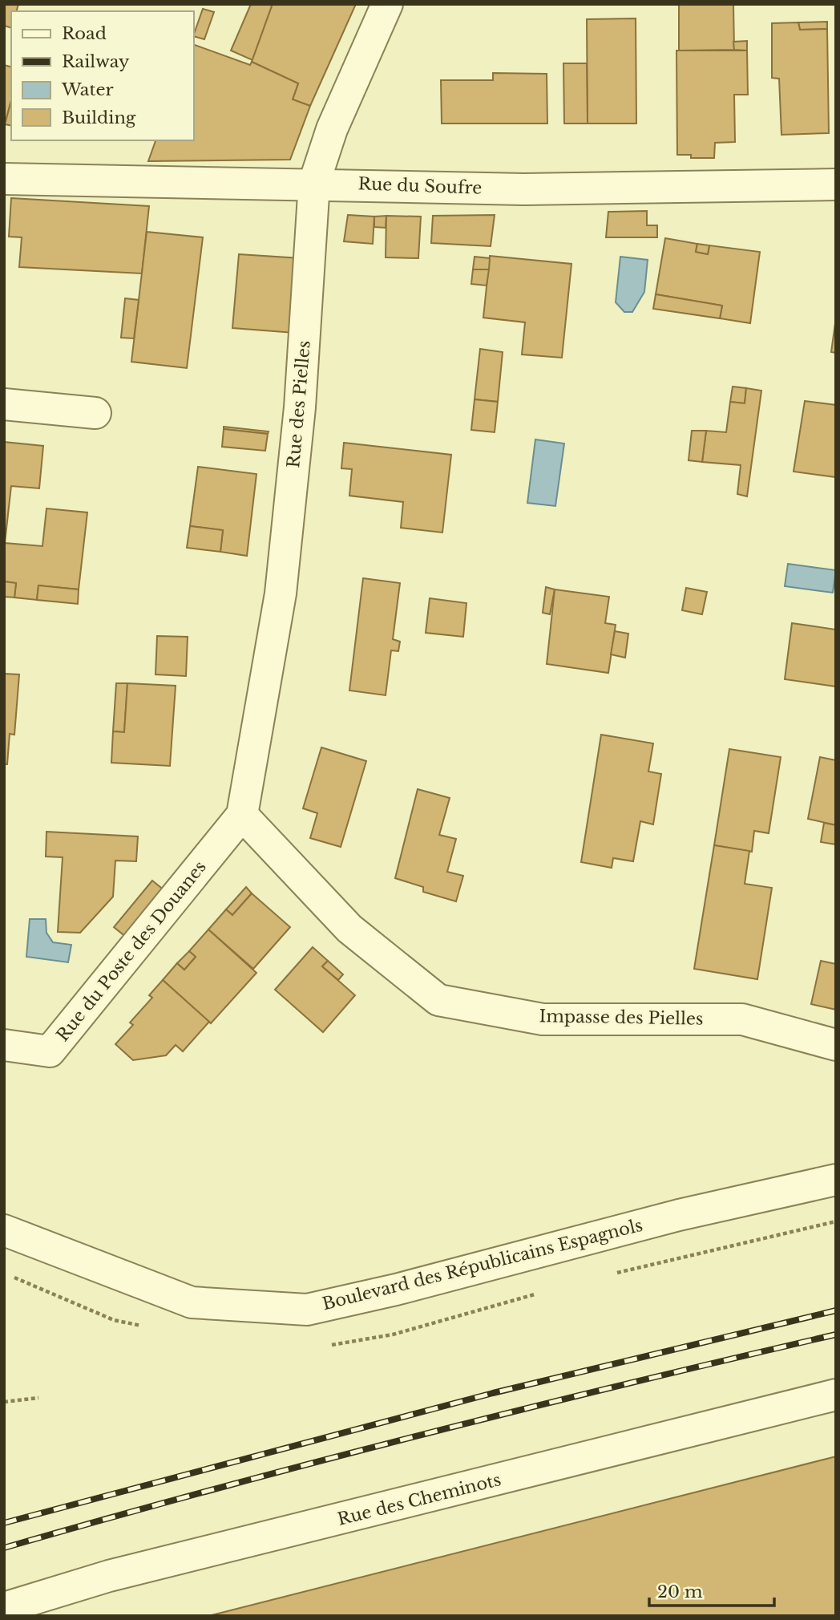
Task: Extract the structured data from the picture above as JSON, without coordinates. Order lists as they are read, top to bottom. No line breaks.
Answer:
{"streets":{"street":["Rue du Soufre","Rue des Pielles","Rue du Poste des Douanes","Impasse des Pielles","Boulevard des Républicains Espagnols","Rue des Cheminots"]},"crossings":[["Rue du Soufre","Rue des Pielles"],["Rue des Pielles","Rue du Poste des Douanes"],["Rue des Pielles","Impasse des Pielles"],["Rue du Poste des Douanes","Impasse des Pielles"]],"legend":["Road","Railway","Water","Building"],"scale_bar":"20 m"}
